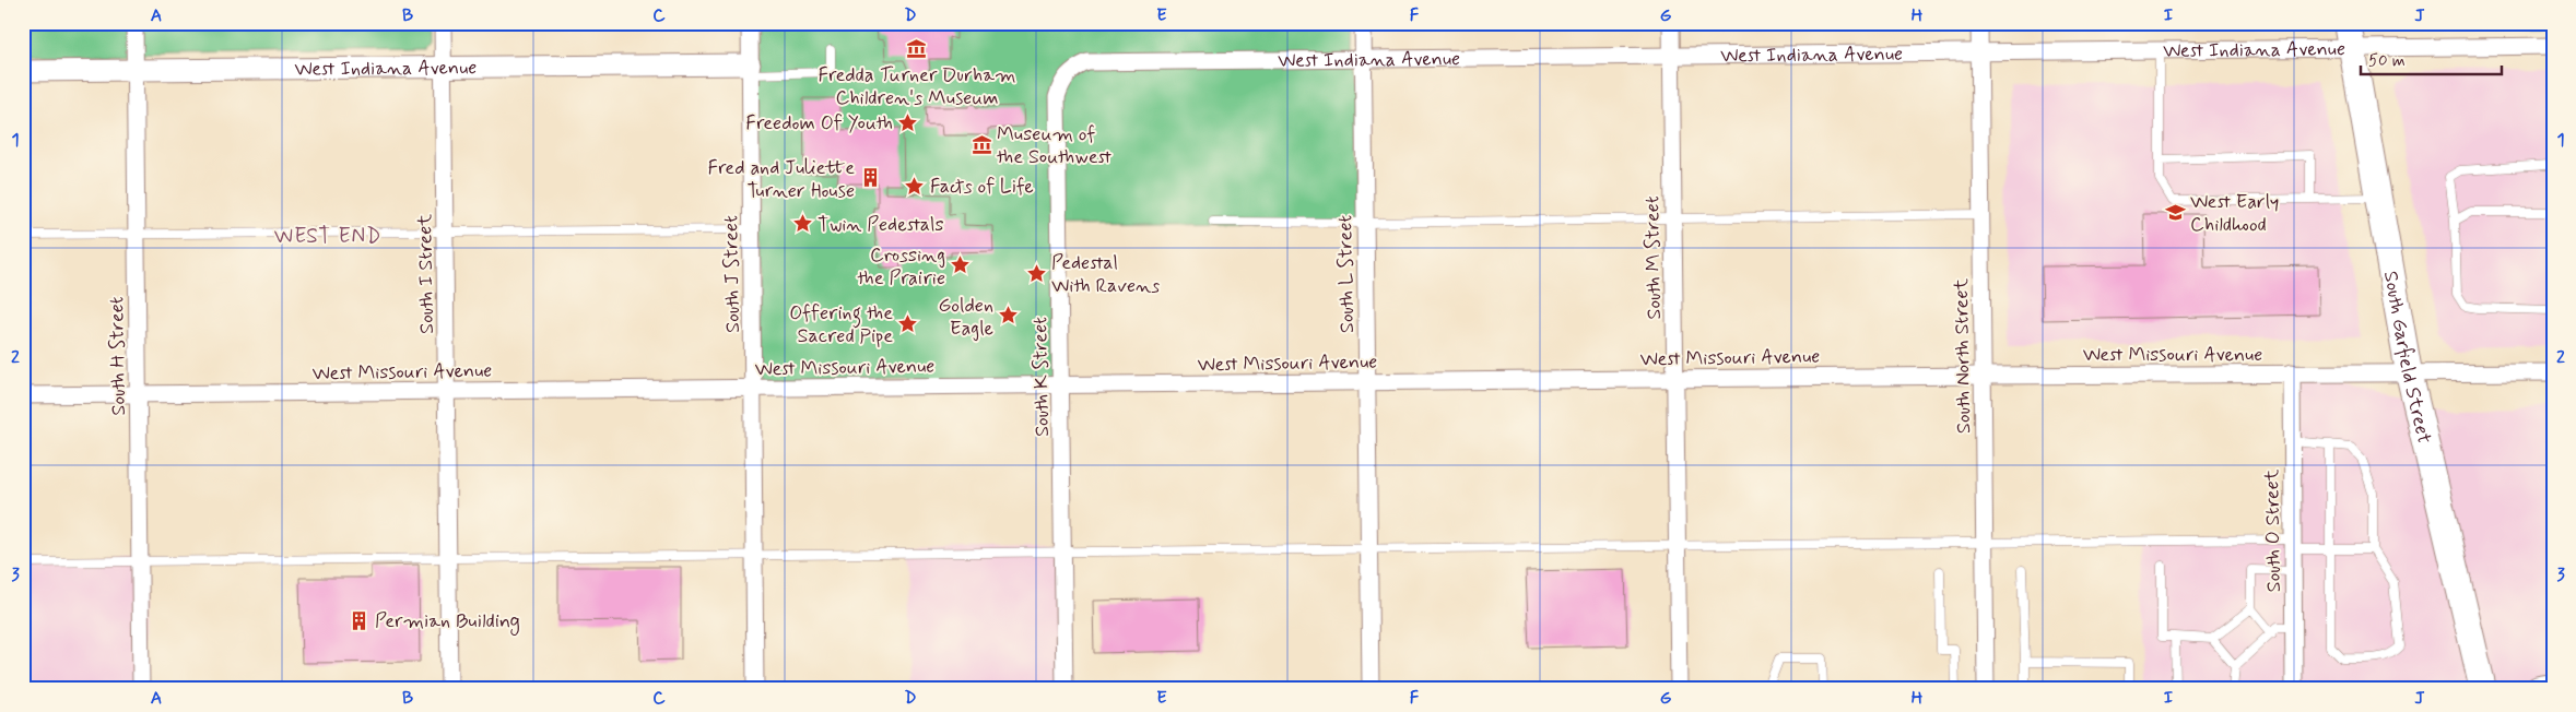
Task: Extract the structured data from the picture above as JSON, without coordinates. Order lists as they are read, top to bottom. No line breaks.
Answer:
{"streets":{"main road":["South Garfield Street"],"street":["West Indiana Avenue","South M Street","South I Street","South J Street","South L Street","West Missouri Avenue","South H Street","South North Street","South K Street","South O Street"]},"crossings":[["West Indiana Avenue","South M Street"],["West Indiana Avenue","South I Street"],["West Indiana Avenue","South J Street"],["West Indiana Avenue","South L Street"],["West Indiana Avenue","South H Street"],["West Indiana Avenue","South North Street"],["West Indiana Avenue","South Garfield Street"],["West Indiana Avenue","South K Street"],["South M Street","West Missouri Avenue"],["South I Street","West Missouri Avenue"],["South J Street","West Missouri Avenue"],["South L Street","West Missouri Avenue"],["West Missouri Avenue","South H Street"],["West Missouri Avenue","South North Street"],["West Missouri Avenue","South Garfield Street"],["West Missouri Avenue","South K Street"],["West Missouri Avenue","South O Street"]],"districts":["WEST END"],"places":{"museum":["Fredda Turner Durham Children's Museum","Museum of the Southwest"],"place":["Freedom Of Youth","Facts of Life","Twin Pedestals","Crossing the Prairie","Pedestal With Ravens","Golden Eagle","Offering the Sacred Pipe"],"building":["Fred and Juliette Turner House","Permian Building"],"school or university":["West Early Childhood"]},"scale_bar":"50 m","grid":{"columns":["A","B","C","D","E","F","G","H","I","J"],"rows":["1","2","3"]}}
